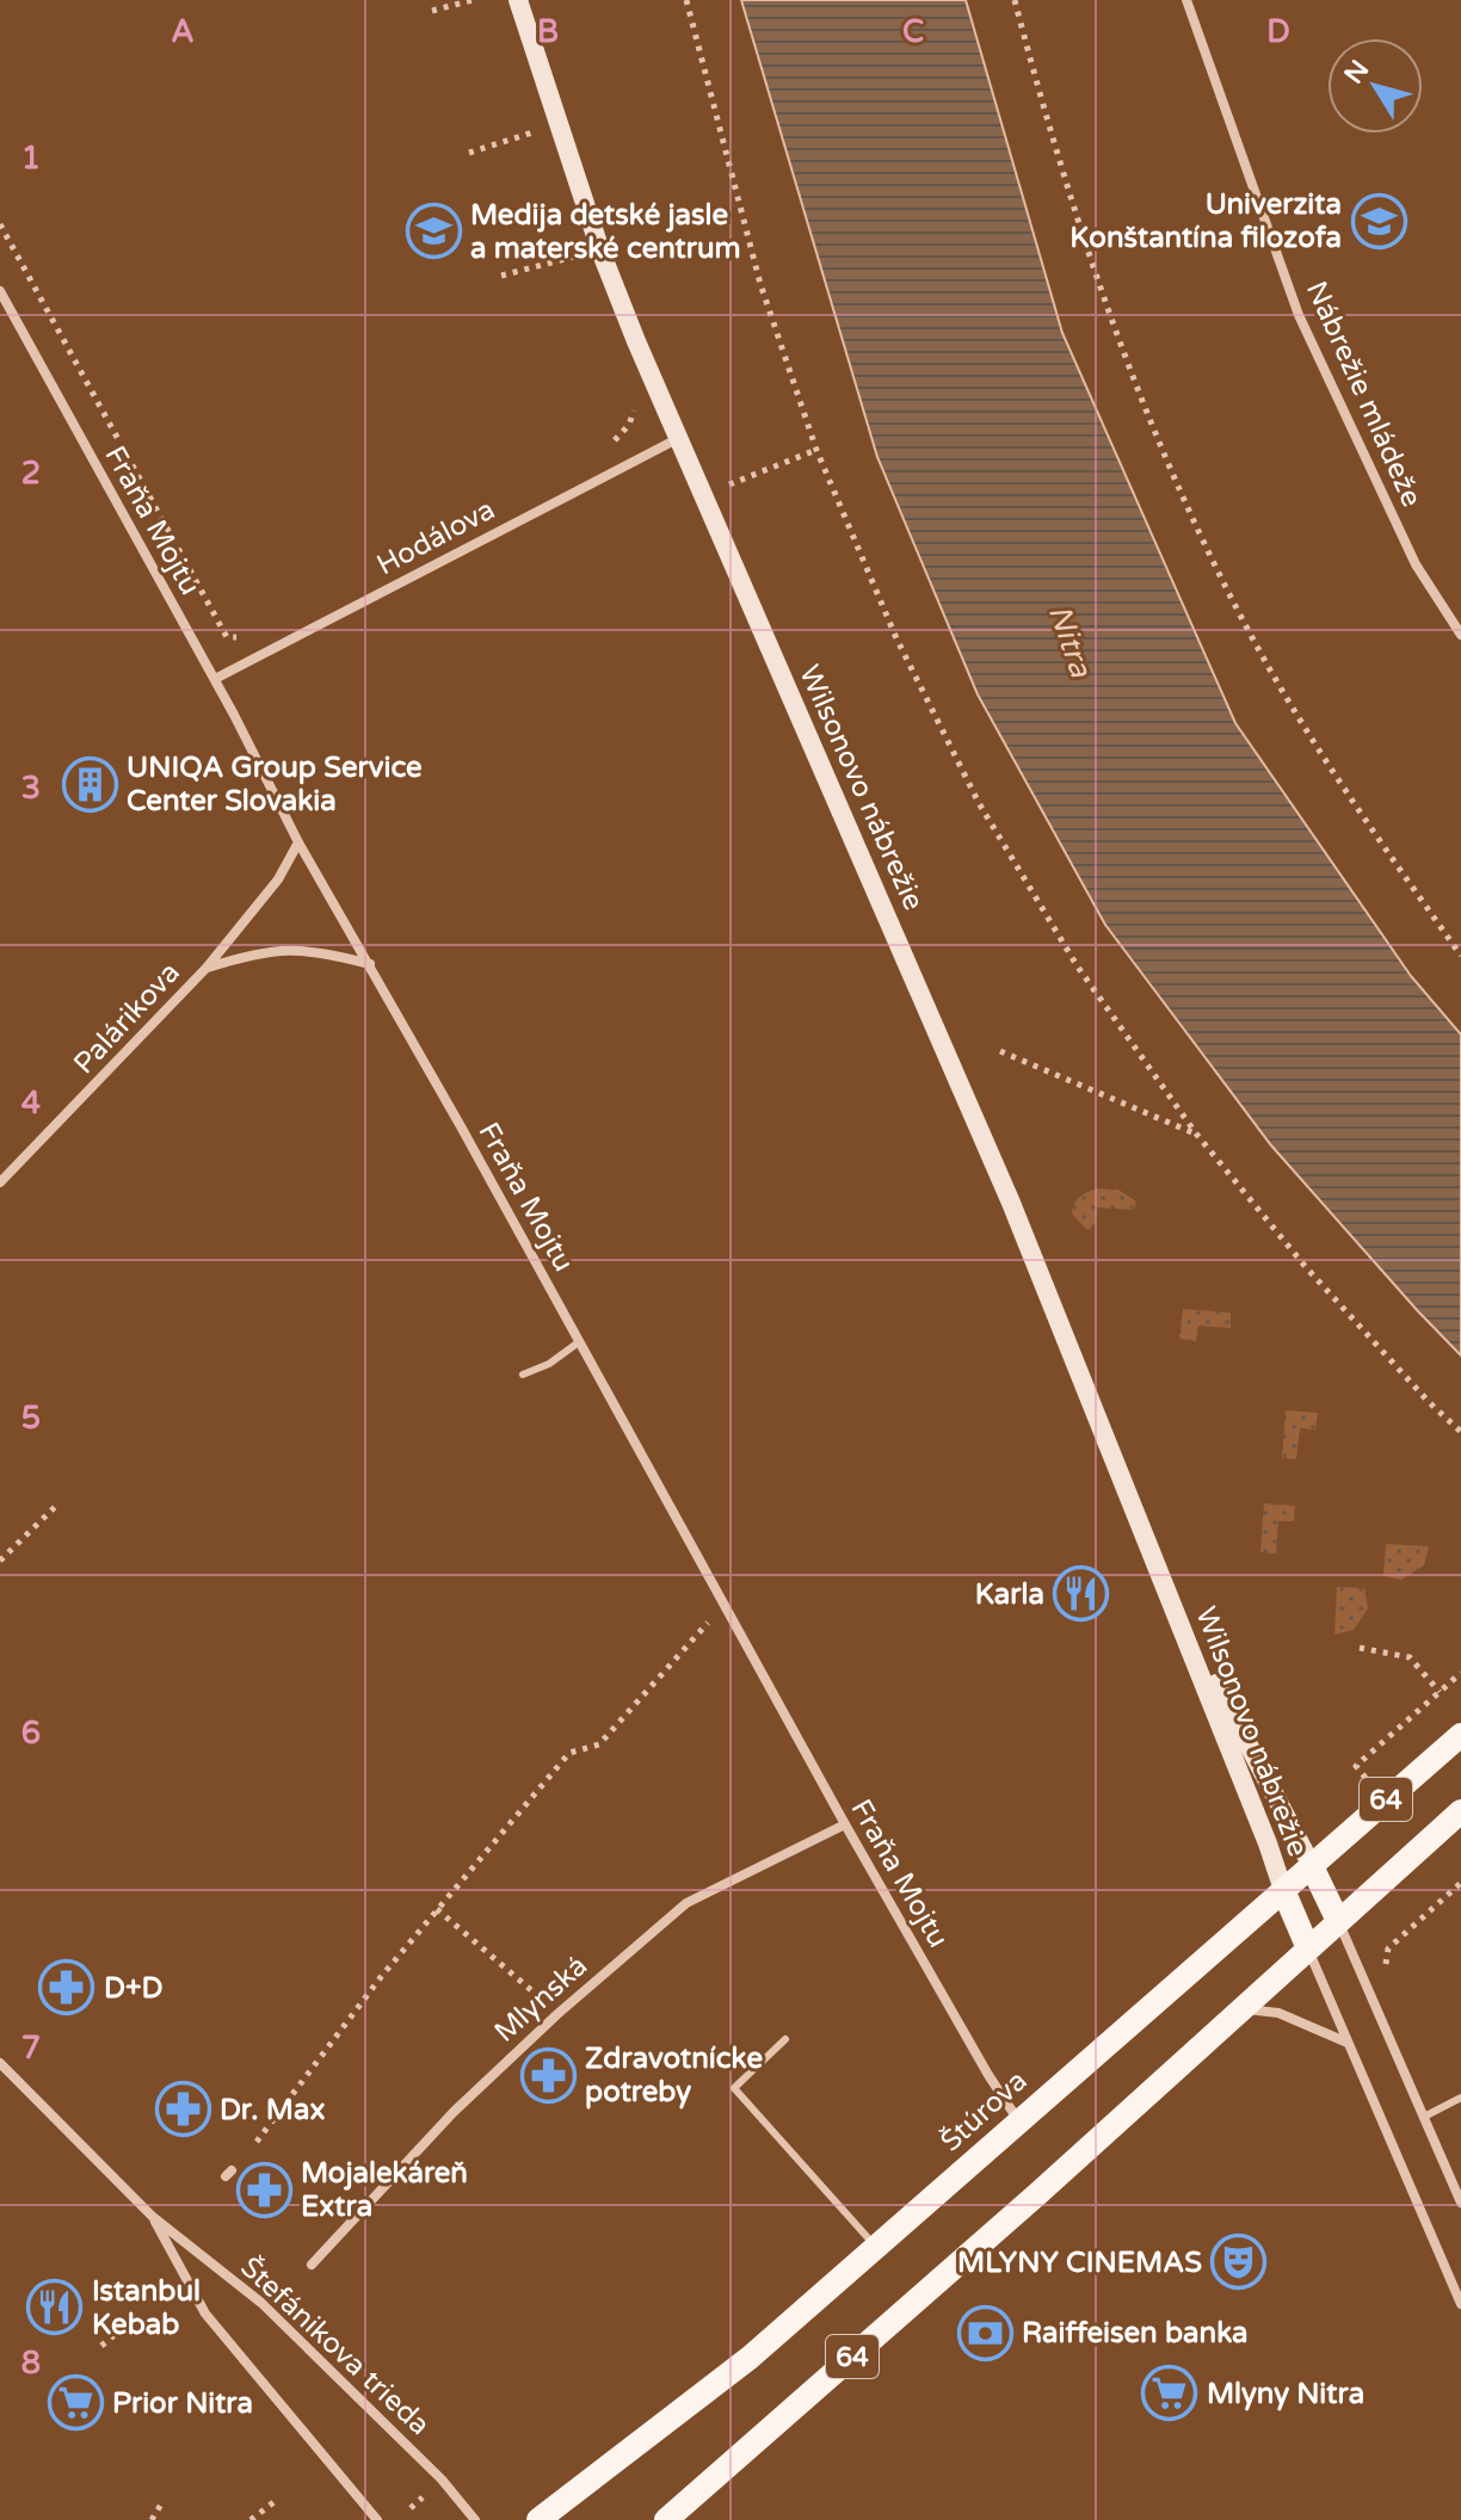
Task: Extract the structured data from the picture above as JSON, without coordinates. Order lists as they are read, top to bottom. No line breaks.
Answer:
{"streets":{"main road":["64","Štúrova"],"street":["Nábrežie mládeže","Fraňa Mojtu","Hodálova","Wilsonovo nábrežie","Palárikova","Mlynská","Štefánikova trieda"]},"crossings":[["Fraňa Mojtu","Hodálova"],["Fraňa Mojtu","Palárikova"],["Fraňa Mojtu","Mlynská"],["Fraňa Mojtu","Štúrova"],["Hodálova","Wilsonovo nábrežie"],["Wilsonovo nábrežie","Štúrova"]],"water":["Nitra"],"places":{"school or university":["Univerzita Konštantína filozofa","Medija detské jasle a materské centrum"],"building":["UNIQA Group Service Center Slovakia"],"restaurant":["Karla","Istanbul Kebab"],"pharmacy":["D+D","Zdravotnícke potreby","Dr. Max","Mojalekáreň Extra"],"theatre":["MLYNY CINEMAS"],"bank":["Raiffeisen banka"],"supermarket":["Mlyny Nitra","Prior Nitra"]},"north":"top left","grid":{"columns":["A","B","C","D"],"rows":["1","2","3","4","5","6","7","8"]}}
